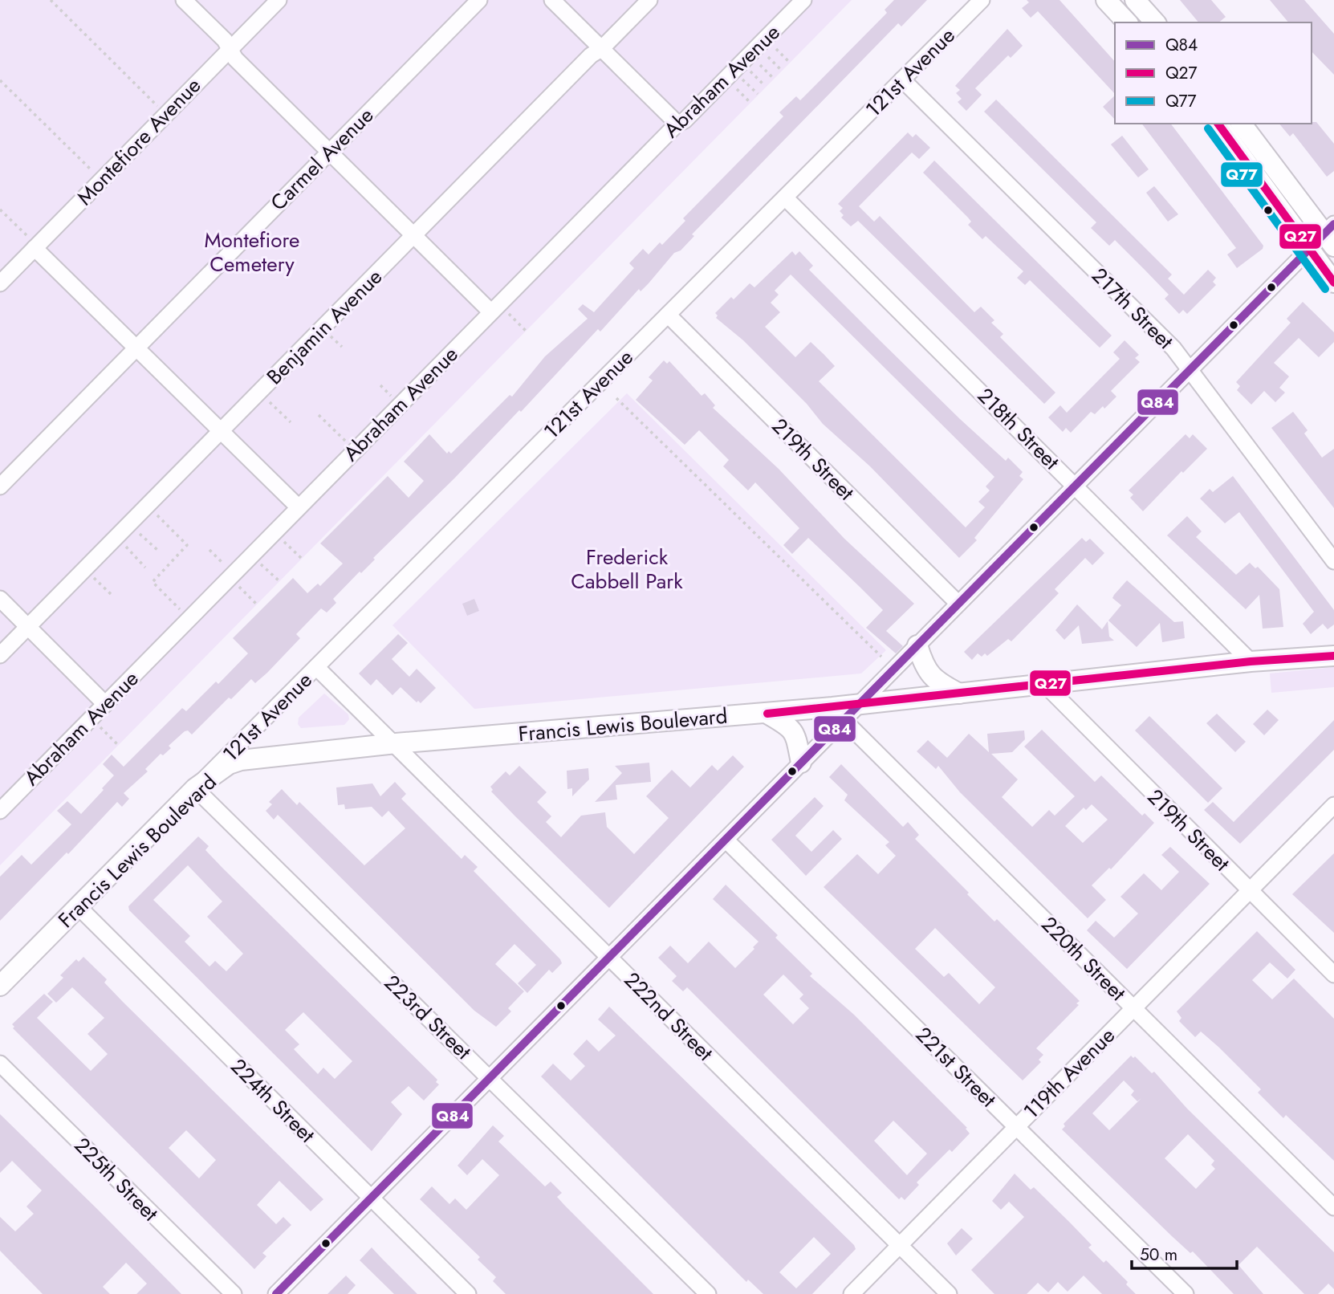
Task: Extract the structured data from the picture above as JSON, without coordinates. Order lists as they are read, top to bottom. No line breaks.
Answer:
{"streets":{"main road":["Francis Lewis Boulevard"],"street":["121st Avenue","Abraham Avenue","Montefiore Avenue","Carmel Avenue","217th Street","Benjamin Avenue","218th Street","219th Street","220th Street","222nd Street","223rd Street","221st Street","119th Avenue","224th Street","225th Street"]},"crossings":[["121st Avenue","217th Street"],["121st Avenue","218th Street"],["121st Avenue","219th Street"],["121st Avenue","Francis Lewis Boulevard"],["121st Avenue","222nd Street"],["121st Avenue","223rd Street"],["218th Street","Francis Lewis Boulevard"],["219th Street","Francis Lewis Boulevard"],["219th Street","119th Avenue"],["Francis Lewis Boulevard","220th Street"],["Francis Lewis Boulevard","222nd Street"],["Francis Lewis Boulevard","223rd Street"],["Francis Lewis Boulevard","224th Street"],["220th Street","119th Avenue"],["222nd Street","119th Avenue"],["221st Street","119th Avenue"]],"parks":["Montefiore Cemetery","Frederick Cabbell Park"],"lines":["transit line Q27","transit line Q77","transit line Q84"],"legend":["Q84","Q27","Q77"],"scale_bar":"50 m"}
